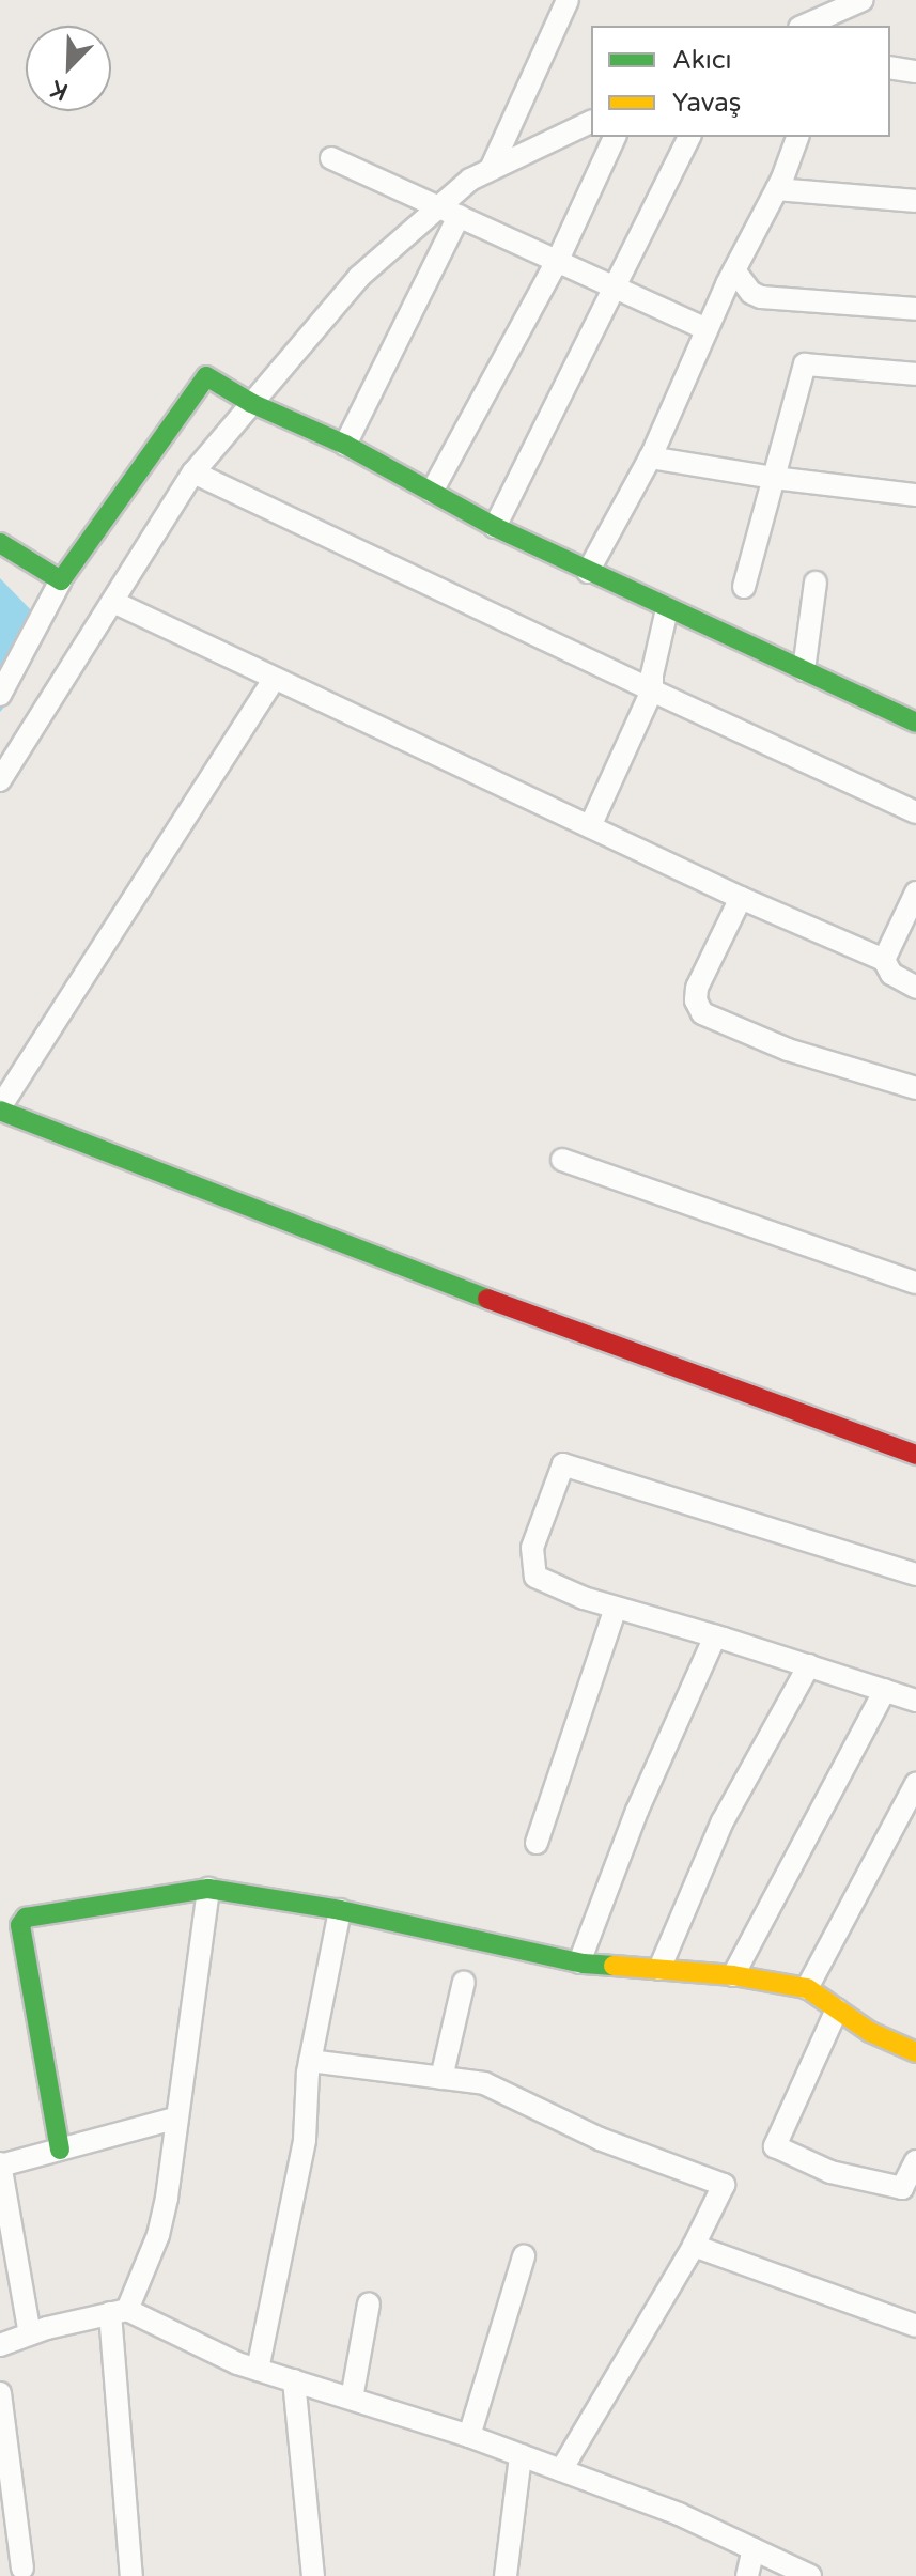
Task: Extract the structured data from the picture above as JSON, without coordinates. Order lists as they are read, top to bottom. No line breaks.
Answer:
{"legend":["Akıcı","Yavaş"],"north":"bottom left"}
